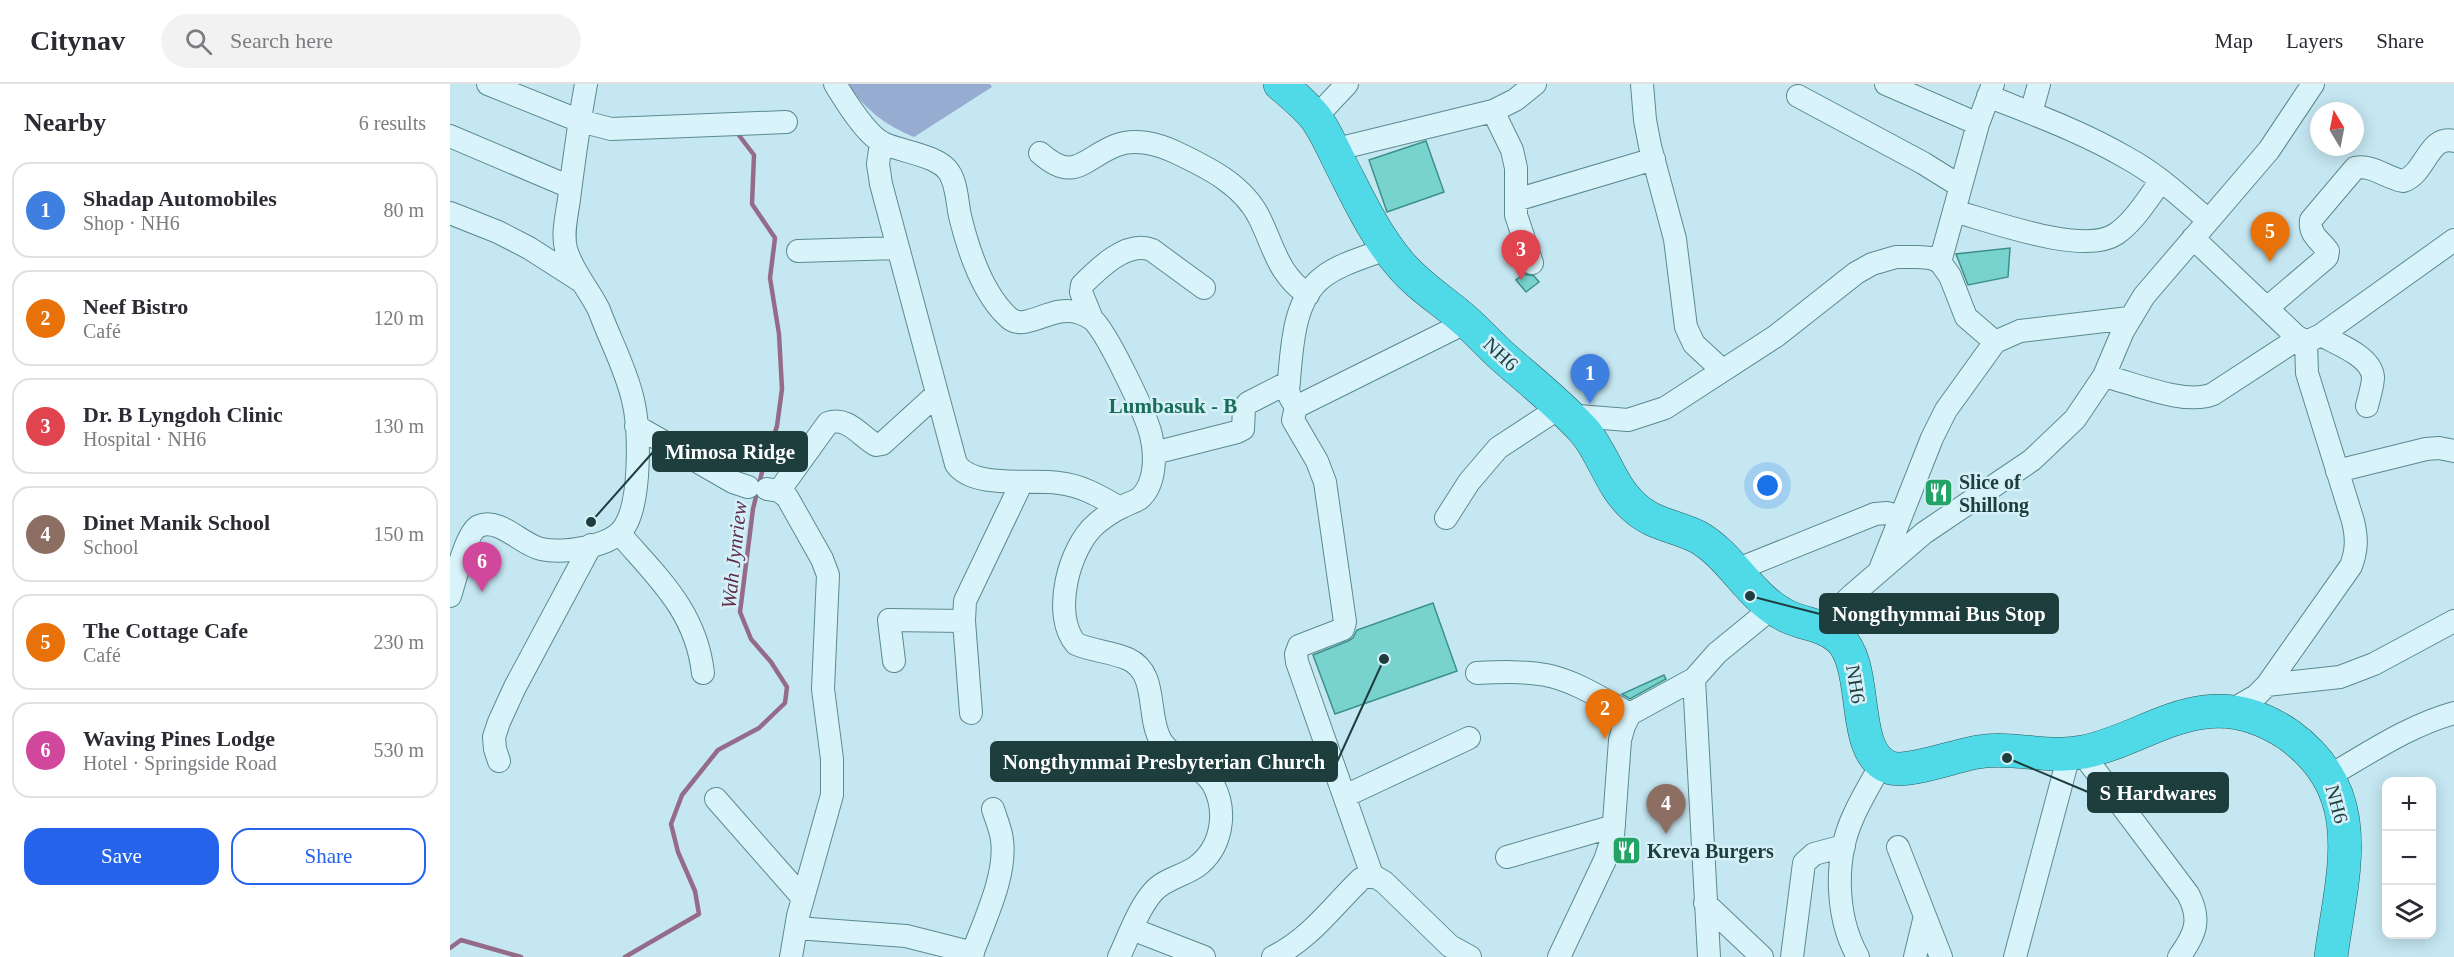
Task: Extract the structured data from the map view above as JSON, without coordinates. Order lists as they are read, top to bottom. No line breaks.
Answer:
{"streets":{"highway":["NH6"]},"districts":["Lumbasuk - B"],"water":["Wah Jynriew"],"places":{"restaurant":["Slice of Shillong","Kreva Burgers"],"other":["Mimosa Ridge","Nongthymmai Bus Stop","Nongthymmai Presbyterian Church","S Hardwares"]},"north":"top","page":{"header":"Citynav","search":"Search here","nav":["Map","Layers","Share"],"heading":["Nearby","6 results"],"list":[{"mark":"1","name":"Shadap Automobiles","note":"Shop · NH6","value":"80 m"},{"mark":"2","name":"Neef Bistro","note":"Café","value":"120 m"},{"mark":"3","name":"Dr. B Lyngdoh Clinic","note":"Hospital · NH6","value":"130 m"},{"mark":"4","name":"Dinet Manik School","note":"School","value":"150 m"},{"mark":"5","name":"The Cottage Cafe","note":"Café","value":"230 m"},{"mark":"6","name":"Waving Pines Lodge","note":"Hotel · Springside Road","value":"530 m"}],"pins":["5","3","1","6","2","4"],"map_buttons":["+","−"],"buttons":["Save","Share"]}}
